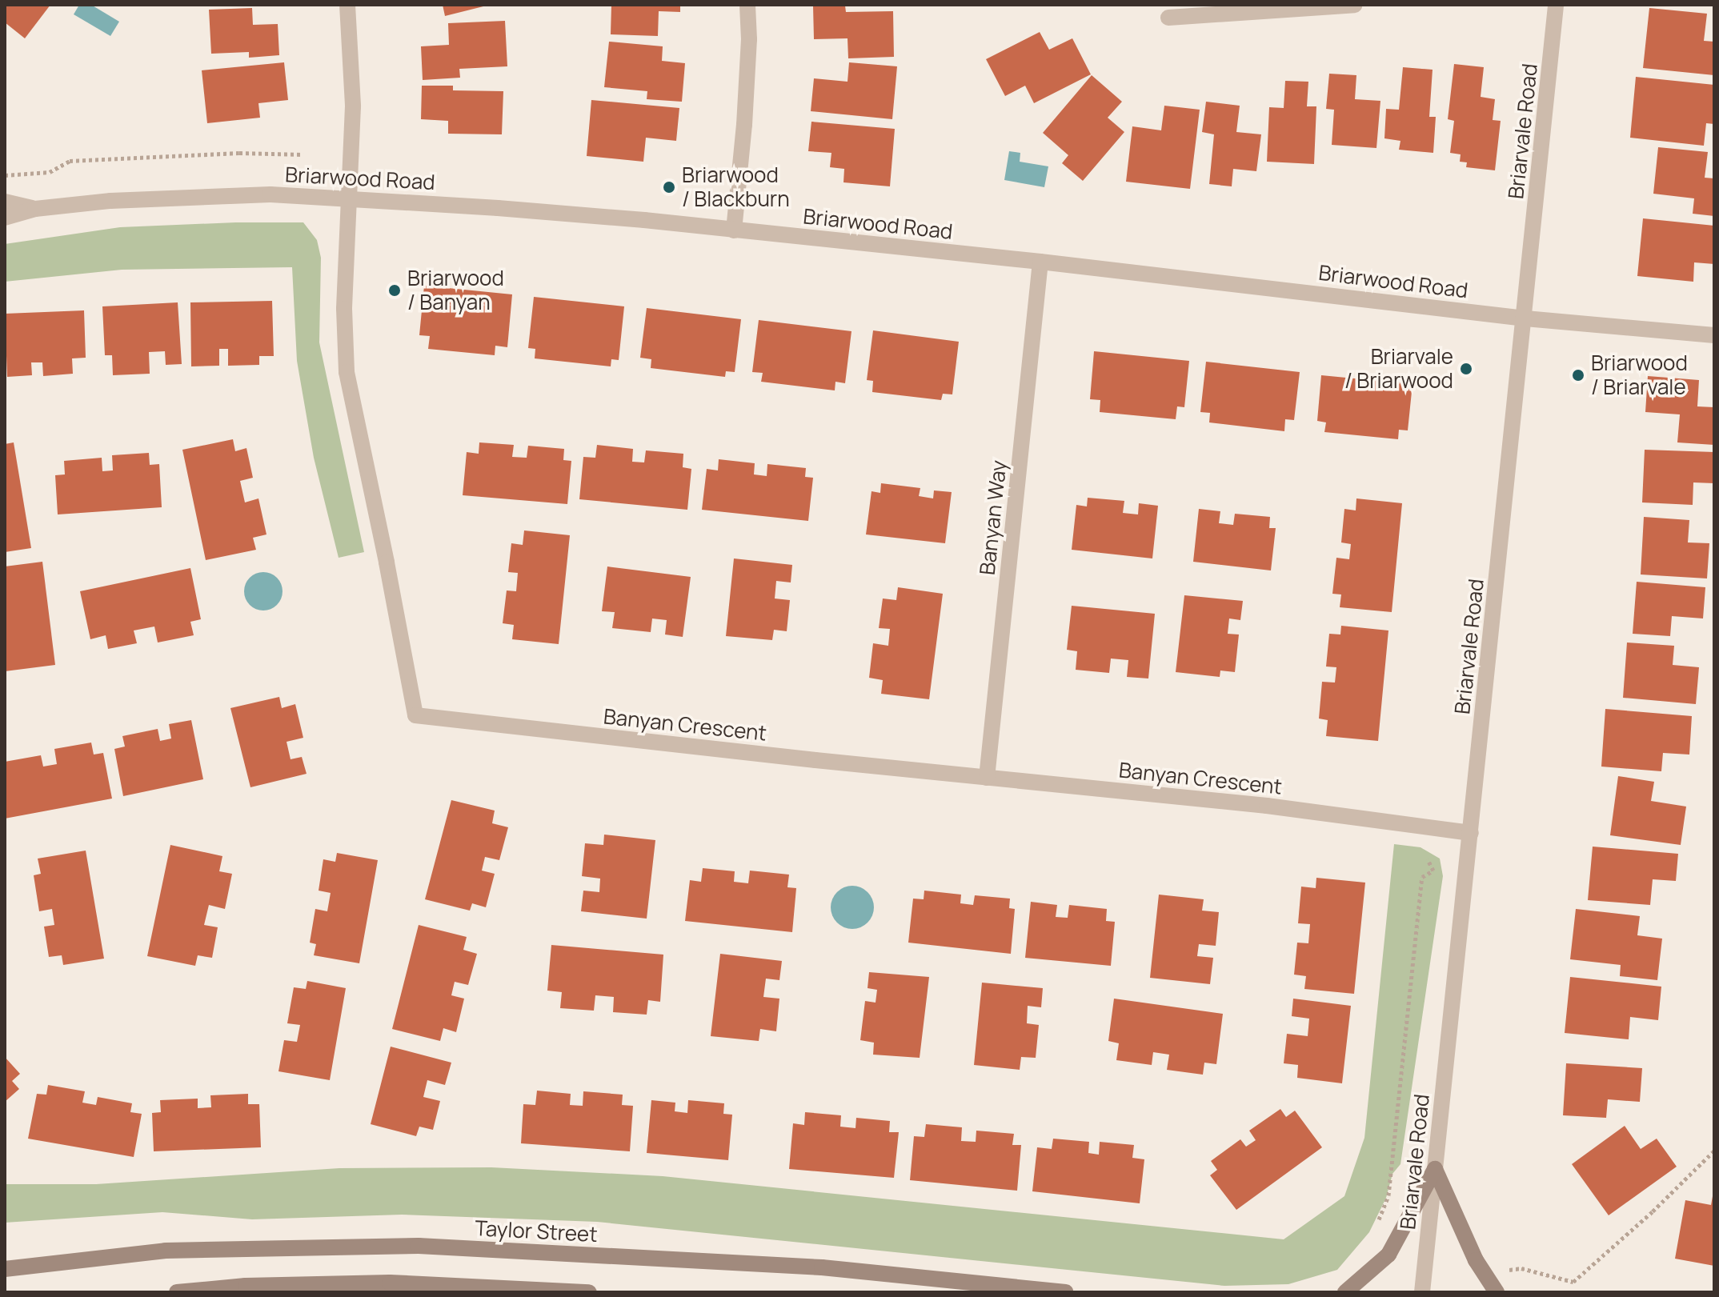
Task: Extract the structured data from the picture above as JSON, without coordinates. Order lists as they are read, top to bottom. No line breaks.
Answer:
{"streets":{"main road":["Taylor Street"],"street":["Briarvale Road","Briarwood Road","Banyan Way","Banyan Crescent"]},"crossings":[["Briarvale Road","Briarwood Road"],["Briarvale Road","Banyan Crescent"],["Briarwood Road","Banyan Way"],["Briarwood Road","Banyan Crescent"],["Banyan Way","Banyan Crescent"]],"places":["Briarwood / Blackburn","Briarwood / Banyan","Briarvale / Briarwood","Briarwood / Briarvale"]}
